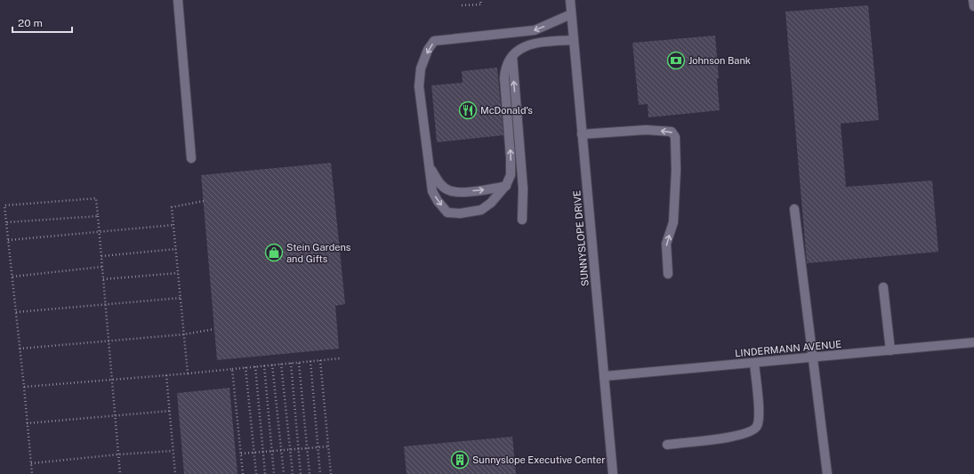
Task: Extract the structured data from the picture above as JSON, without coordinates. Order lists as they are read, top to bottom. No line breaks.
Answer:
{"streets":{"street":["SUNNYSLOPE DRIVE","LINDERMANN AVENUE"]},"crossings":[["SUNNYSLOPE DRIVE","LINDERMANN AVENUE"]],"places":{"bank":["Johnson Bank"],"restaurant":["McDonald's"],"shop":["Stein Gardens and Gifts"],"building":["Sunnyslope Executive Center"]},"scale_bar":"20 m"}
